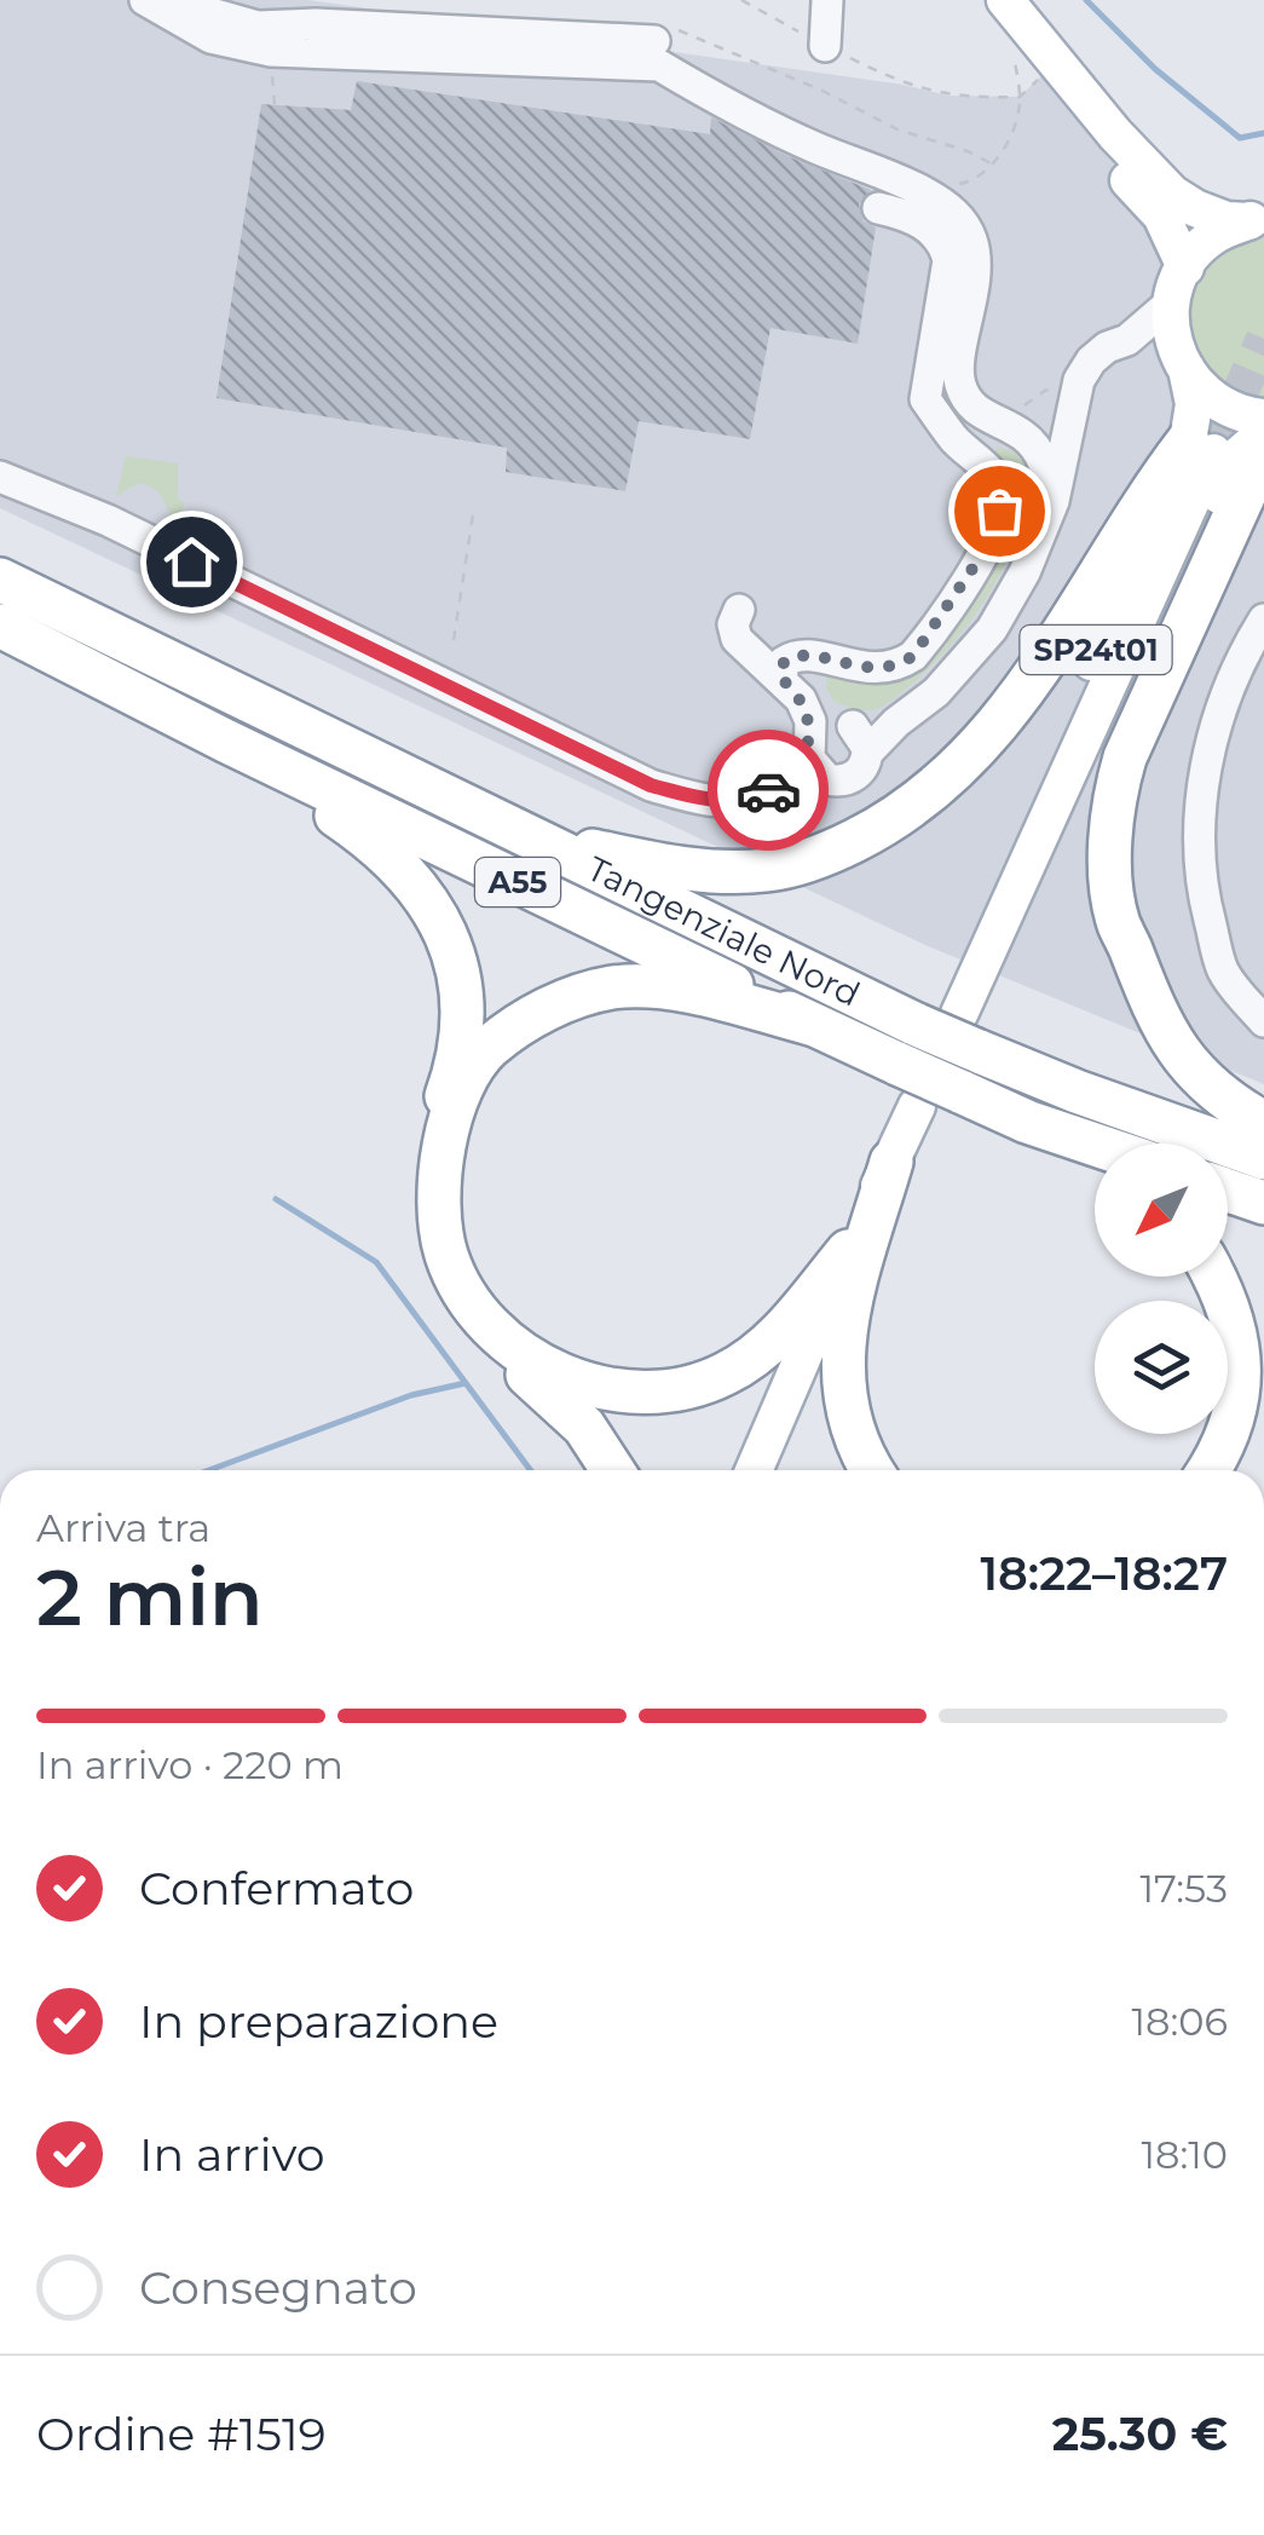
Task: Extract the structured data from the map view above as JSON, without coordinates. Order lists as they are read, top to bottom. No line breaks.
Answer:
{"streets":{"highway":["A55","Tangenziale Nord"],"main road":["SP24t01"]},"crossings":[["SP24t01","Tangenziale Nord"]],"north":"bottom left","page":{"heading":["2 min","Arriva tra","18:22–18:27"],"panel":["Ordine #1519","25.30 €"],"bar":"In arrivo · 220 m","list":[["Confermato","17:53"],["In preparazione","18:06"],["In arrivo","18:10"],"Consegnato"]}}
